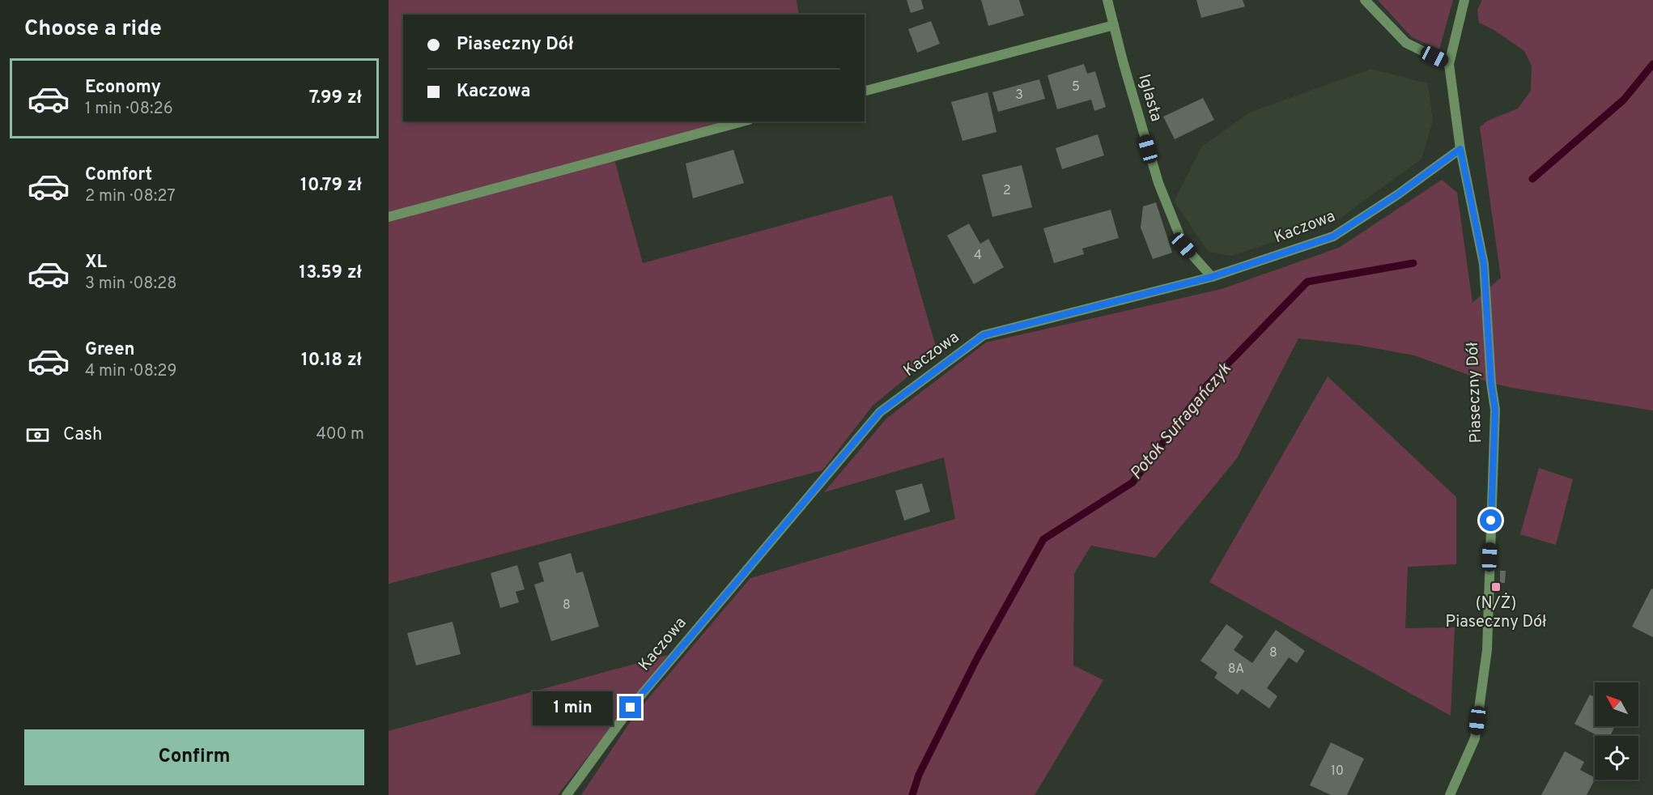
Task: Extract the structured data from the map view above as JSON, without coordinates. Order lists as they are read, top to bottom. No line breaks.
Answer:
{"streets":{"street":["Iglasta","Kaczowa","Piaseczny Dół"]},"crossings":[["Iglasta","Kaczowa"],["Kaczowa","Piaseczny Dół"]],"water":["Potok Sufragańczyk"],"places":{"transit":["(N/Ż) Piaseczny Dół"]},"house_numbers":["5","3","2","4","8","8","8A","10"],"north":"top left","page":{"heading":"Choose a ride","banner":["Piaseczny Dół","Kaczowa"],"list":[{"name":"Economy","note":"1 min · 08:26","value":"7.99 zł"},{"name":"Comfort","note":"2 min · 08:27","value":"10.79 zł"},{"name":"XL","note":"3 min · 08:28","value":"13.59 zł"},{"name":"Green","note":"4 min · 08:29","value":"10.18 zł"}],"pay":["Cash","400 m"],"bubble":"1 min","buttons":"Confirm"}}
